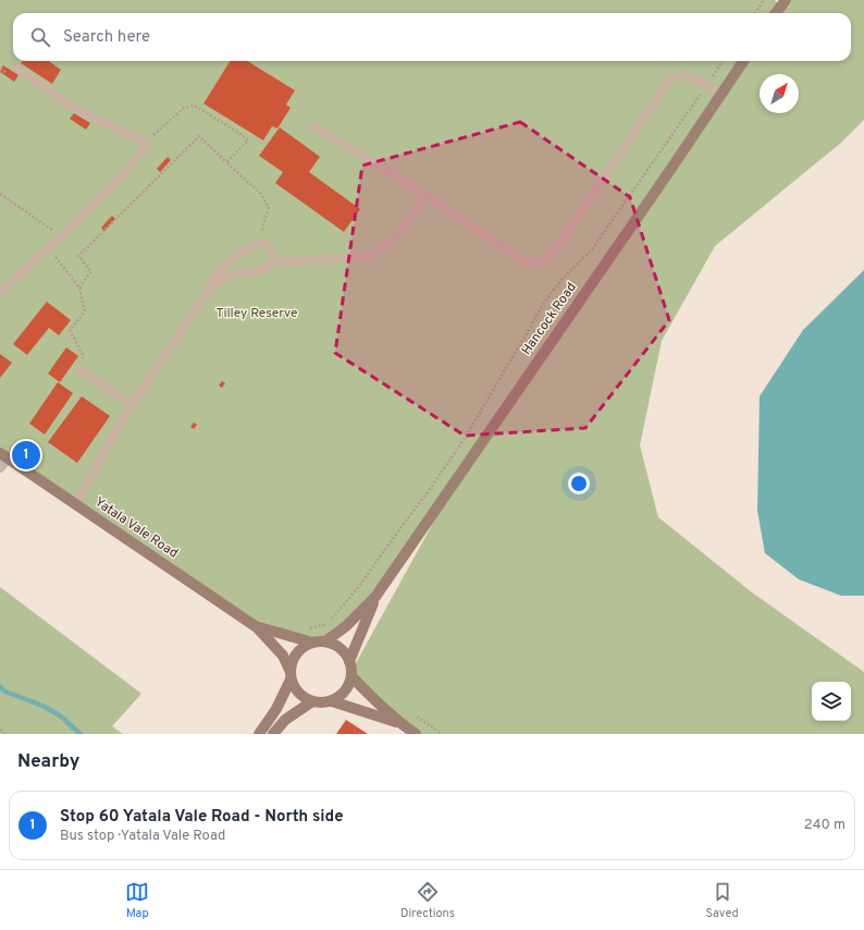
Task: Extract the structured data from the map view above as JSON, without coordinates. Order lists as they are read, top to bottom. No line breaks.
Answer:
{"streets":{"main road":["Hancock Road","Yatala Vale Road"]},"crossings":[["Hancock Road","Yatala Vale Road"]],"parks":["Tilley Reserve"],"north":"top right","page":{"search":"Search here","pins":"1","heading":"Nearby","list":[{"mark":"1","name":"Stop 60 Yatala Vale Road - North side","note":"Bus stop · Yatala Vale Road","value":"240 m"}],"nav":["Map","Directions","Saved"]}}
